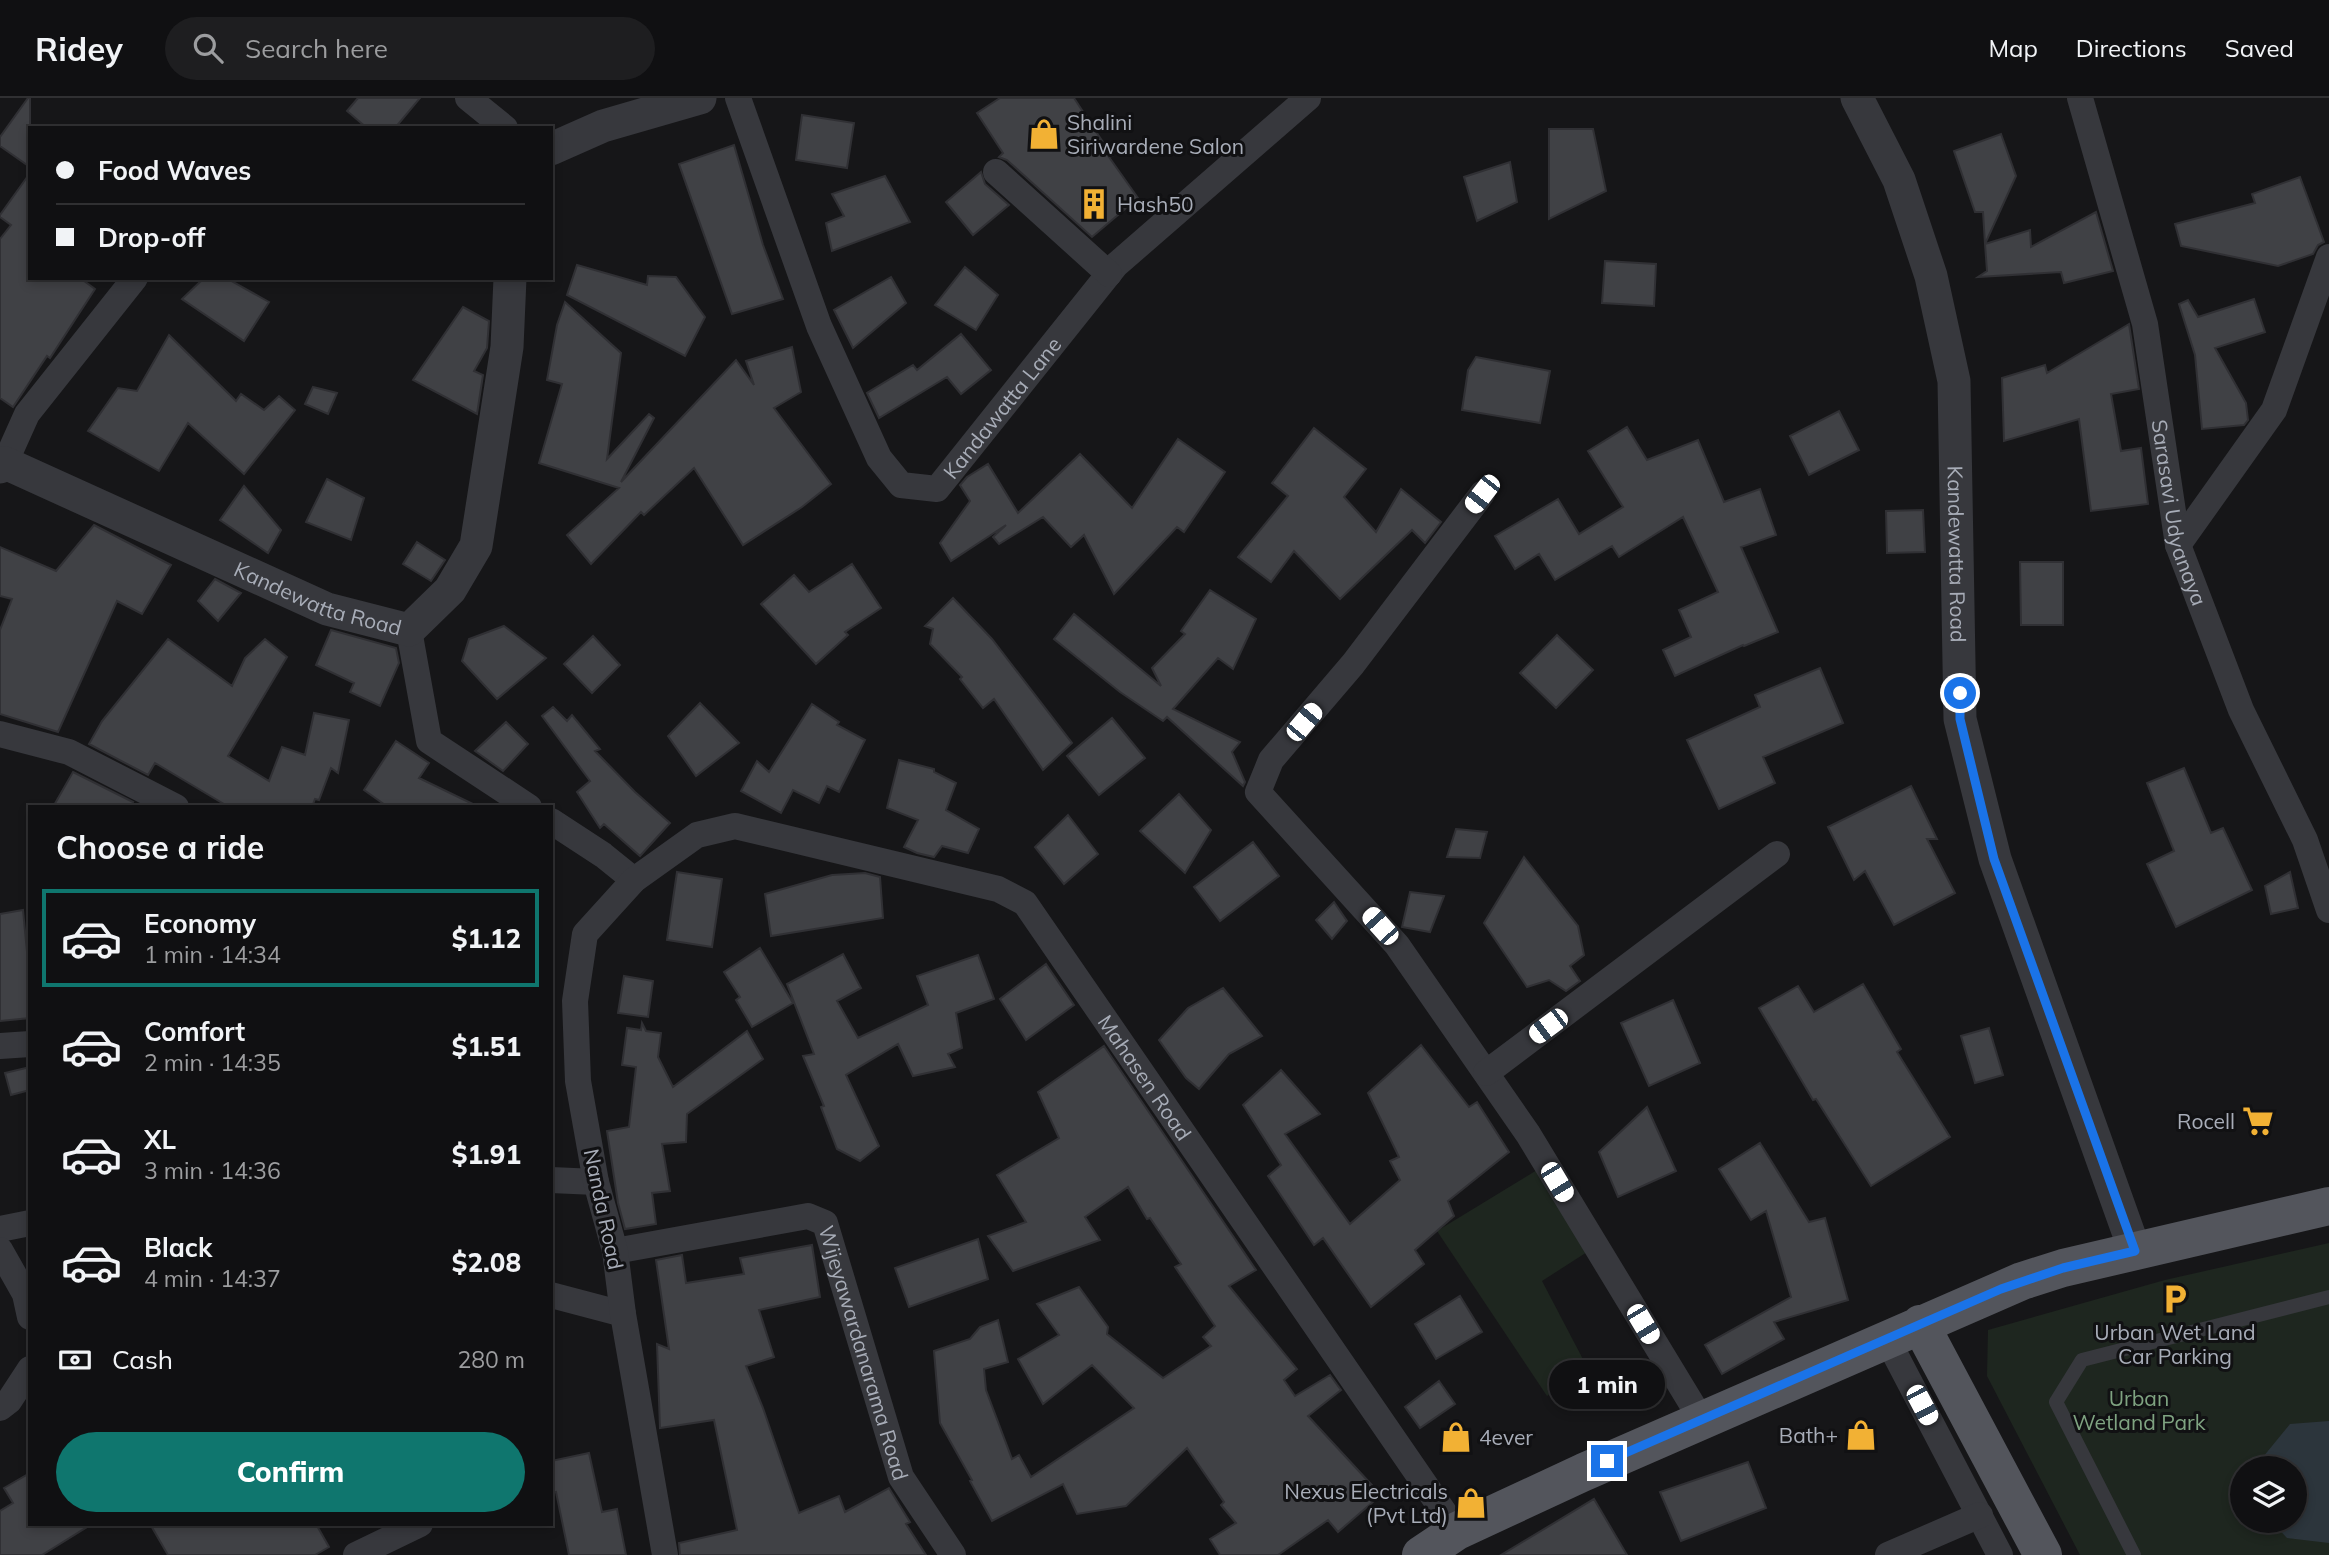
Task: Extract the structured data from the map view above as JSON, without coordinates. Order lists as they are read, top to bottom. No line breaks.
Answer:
{"streets":{"street":["Kandawatta Lane","Sarasavi Udyanaya","Kandewatta Road","Mahasen Road","Nanda Road","Wijeyawardanarama Road"]},"crossings":[["Mahasen Road","Nanda Road"],["Nanda Road","Wijeyawardanarama Road"]],"parks":["Urban Wetland Park"],"places":{"shop":["Shalini Siriwardene Salon","Bath+","4ever","Nexus Electricals (Pvt Ltd)"],"building":["Hash50"],"supermarket":["Rocell"],"parking":["Urban Wet Land Car Parking"]},"page":{"header":"Ridey","search":"Search here","nav":["Map","Directions","Saved"],"banner":["Food Waves","Drop-off"],"heading":"Choose a ride","list":[{"name":"Economy","note":"1 min · 14:34","value":"$1.12"},{"name":"Comfort","note":"2 min · 14:35","value":"$1.51"},{"name":"XL","note":"3 min · 14:36","value":"$1.91"},{"name":"Black","note":"4 min · 14:37","value":"$2.08"}],"pay":["Cash","280 m"],"bubble":"1 min","buttons":"Confirm"}}
